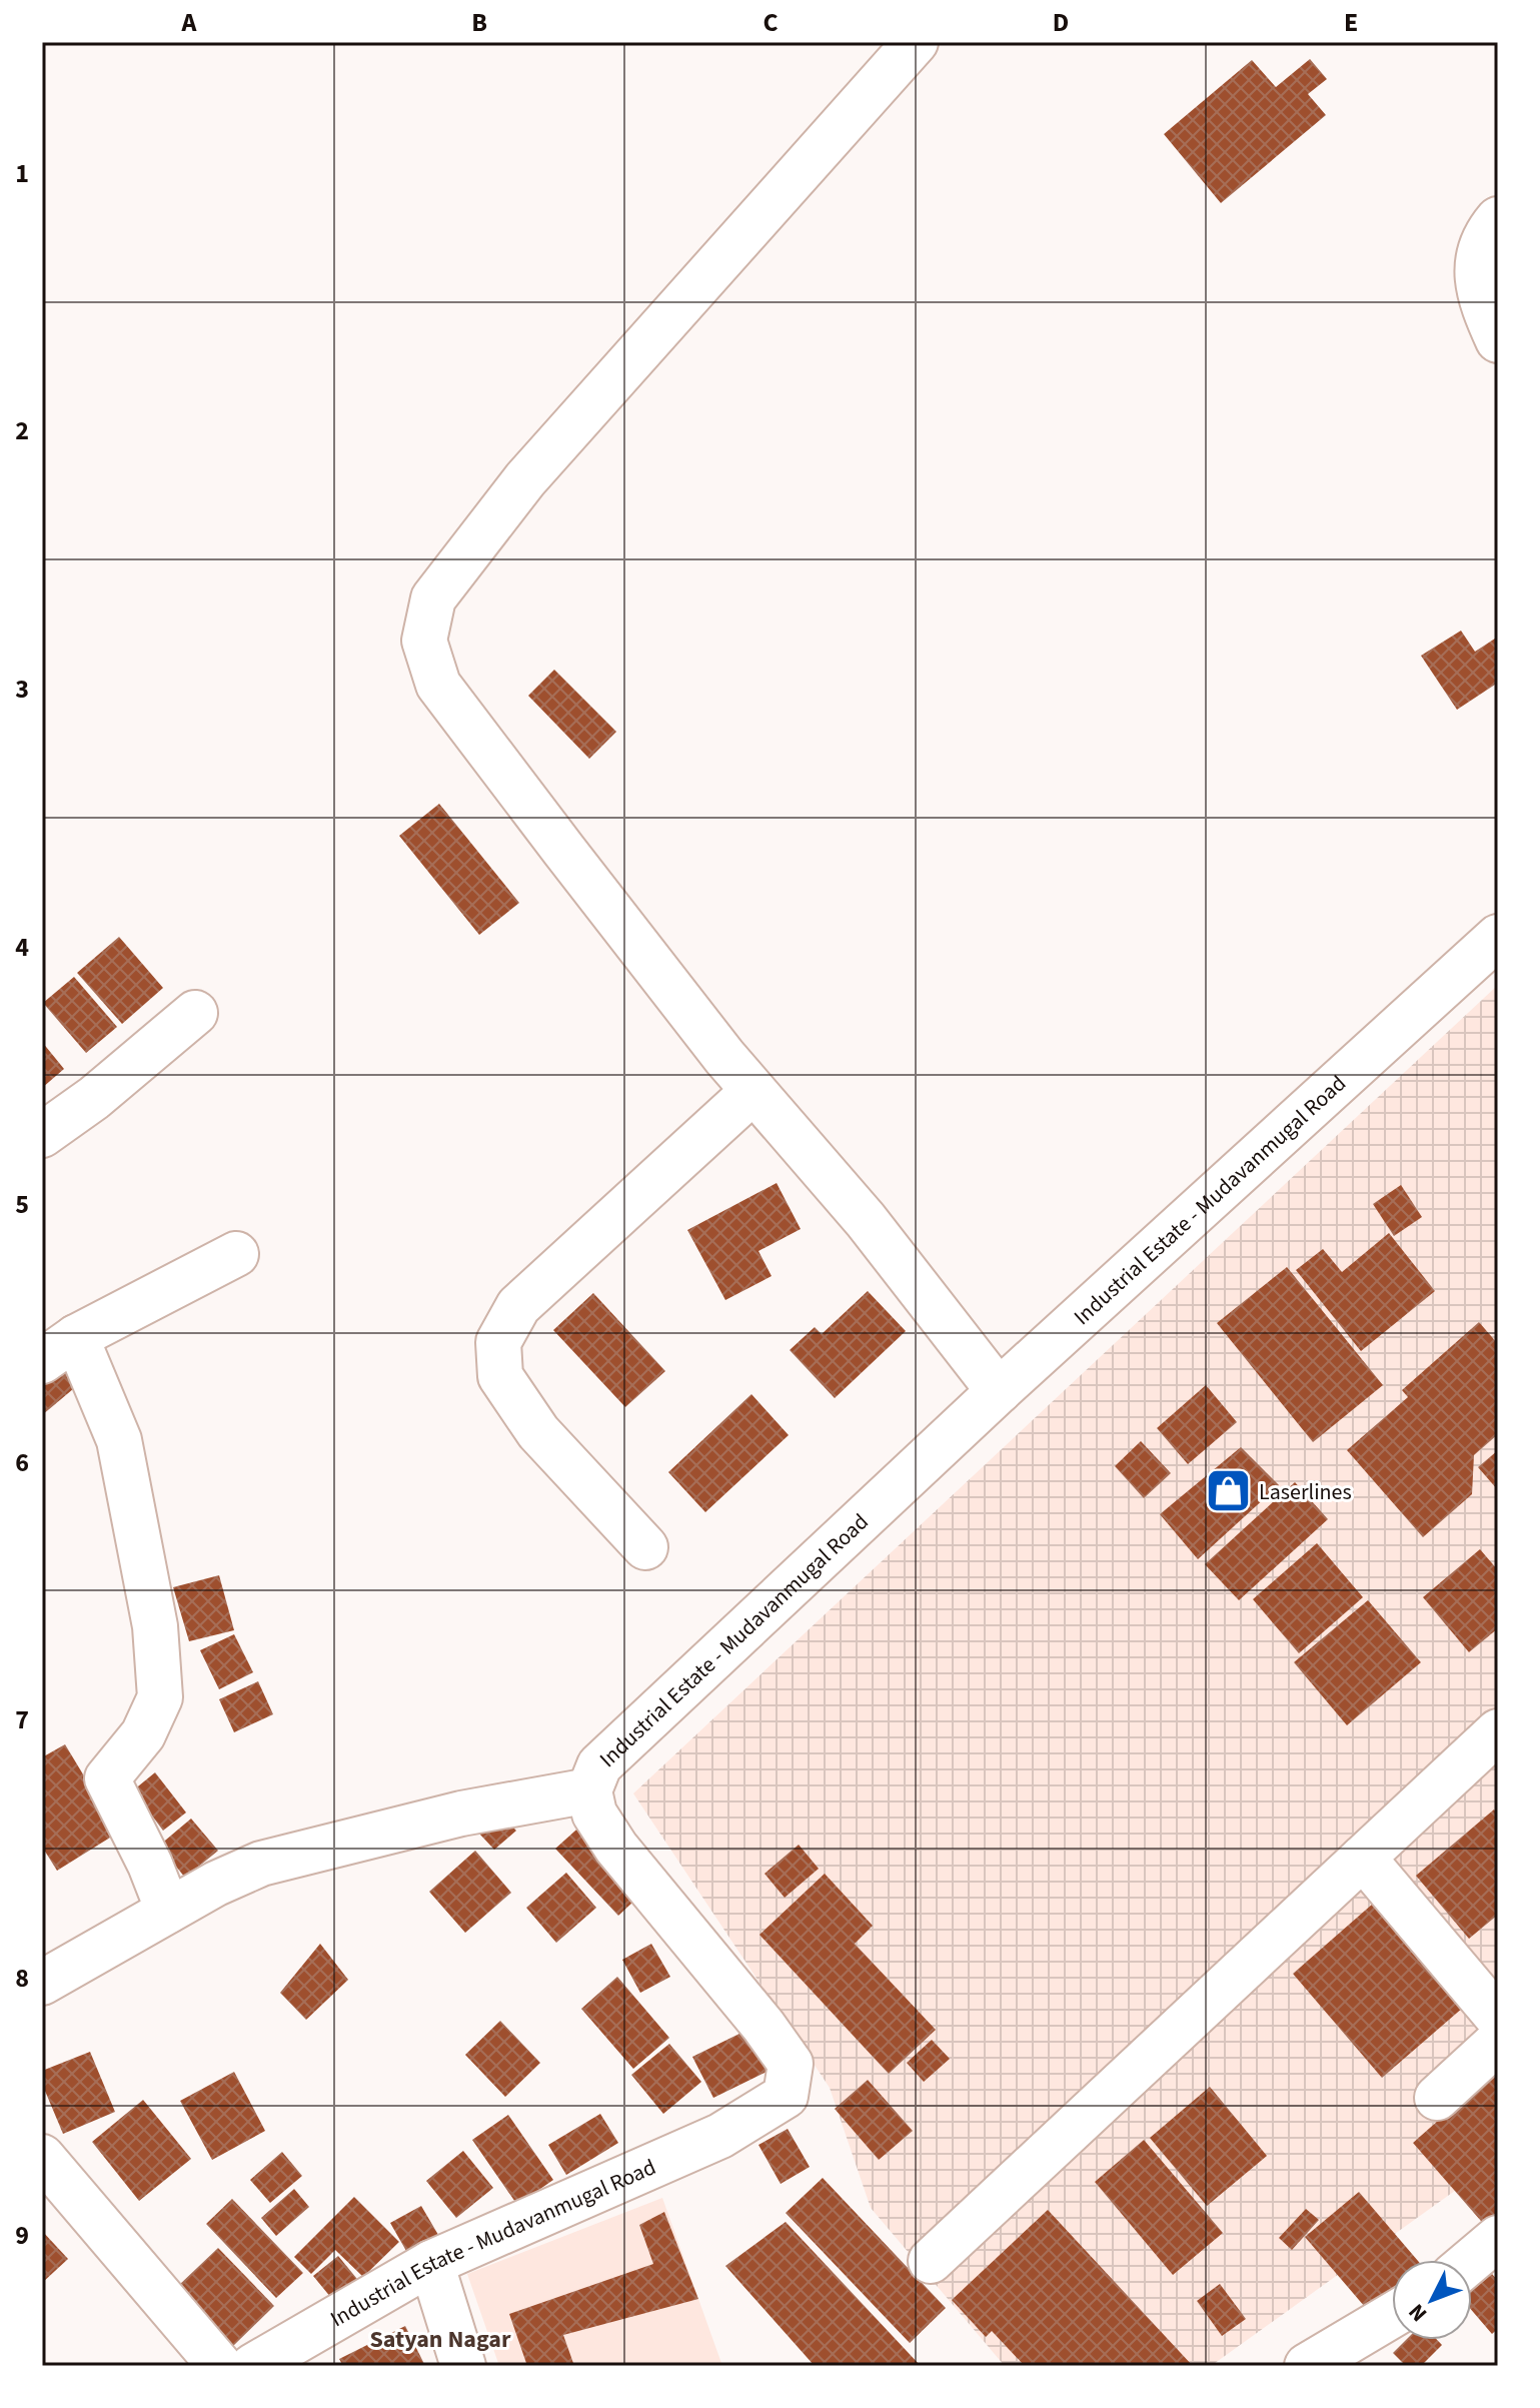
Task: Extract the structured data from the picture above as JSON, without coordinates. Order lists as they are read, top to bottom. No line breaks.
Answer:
{"streets":{"street":["Industrial Estate - Mudavanmugal Road"]},"districts":["Satyan Nagar"],"places":{"shop":["Laserlines"]},"north":"bottom left","grid":{"columns":["A","B","C","D","E"],"rows":["1","2","3","4","5","6","7","8","9"]}}
